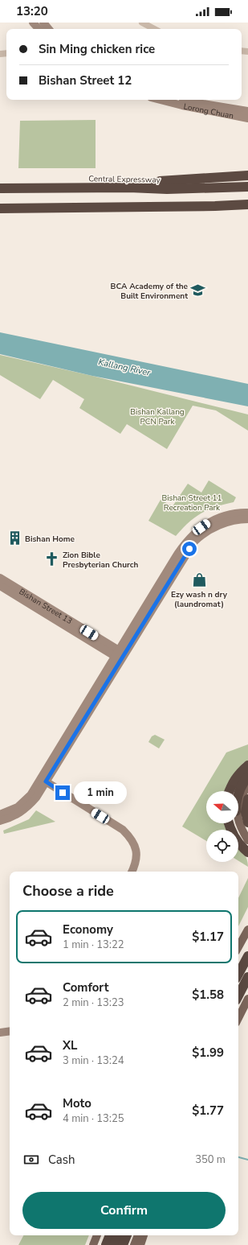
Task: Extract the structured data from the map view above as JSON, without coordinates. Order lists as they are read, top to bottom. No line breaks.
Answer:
{"streets":{"highway":["Central Expressway"],"street":["Lorong Chuan","Bishan Street 13"]},"water":["Kallang River"],"parks":["Bishan Kallang PCN Park","Bishan Street 11 Recreation Park"],"places":{"school or university":["BCA Academy of the Built Environment"],"building":["Bishan Home"],"church":["Zion Bible Presbyterian Church"],"shop":["Ezy wash n dry (laundromat)"]},"north":"left","page":{"status":"13:20","banner":["Sin Ming chicken rice","Bishan Street 12"],"bubble":"1 min","heading":"Choose a ride","list":[{"name":"Economy","note":"1 min · 13:22","value":"$1.17"},{"name":"Comfort","note":"2 min · 13:23","value":"$1.58"},{"name":"XL","note":"3 min · 13:24","value":"$1.99"},{"name":"Moto","note":"4 min · 13:25","value":"$1.77"}],"pay":["Cash","350 m"],"buttons":"Confirm"}}
